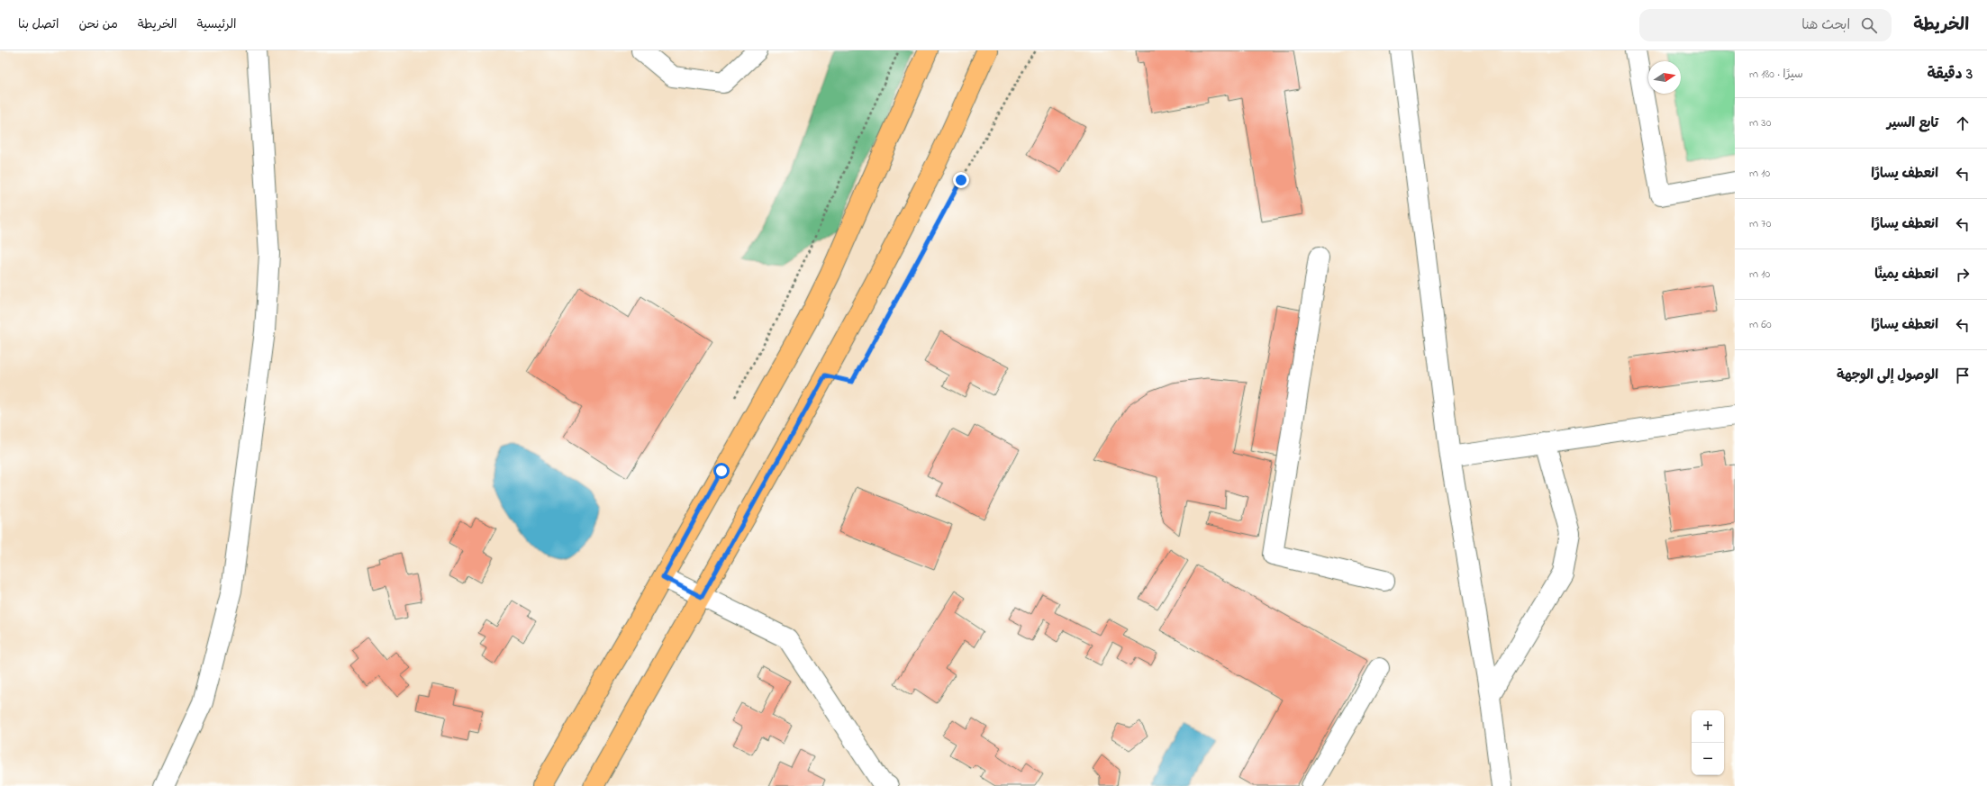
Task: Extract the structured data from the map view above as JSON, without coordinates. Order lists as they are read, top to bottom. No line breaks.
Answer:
{"north":"right","page":{"header":"الخريطة","search":"ابحث هنا","nav":["الرئيسية","الخريطة","من نحن","اتصل بنا"],"heading":["3 دقيقة","سيرًا · 180 m"],"list":[["تابع السير","30 m"],["انعطف يسارًا","10 m"],["انعطف يسارًا","70 m"],["انعطف يمينًا","10 m"],["انعطف يسارًا","60 m"],"الوصول إلى الوجهة"],"map_buttons":["+","−"]}}
